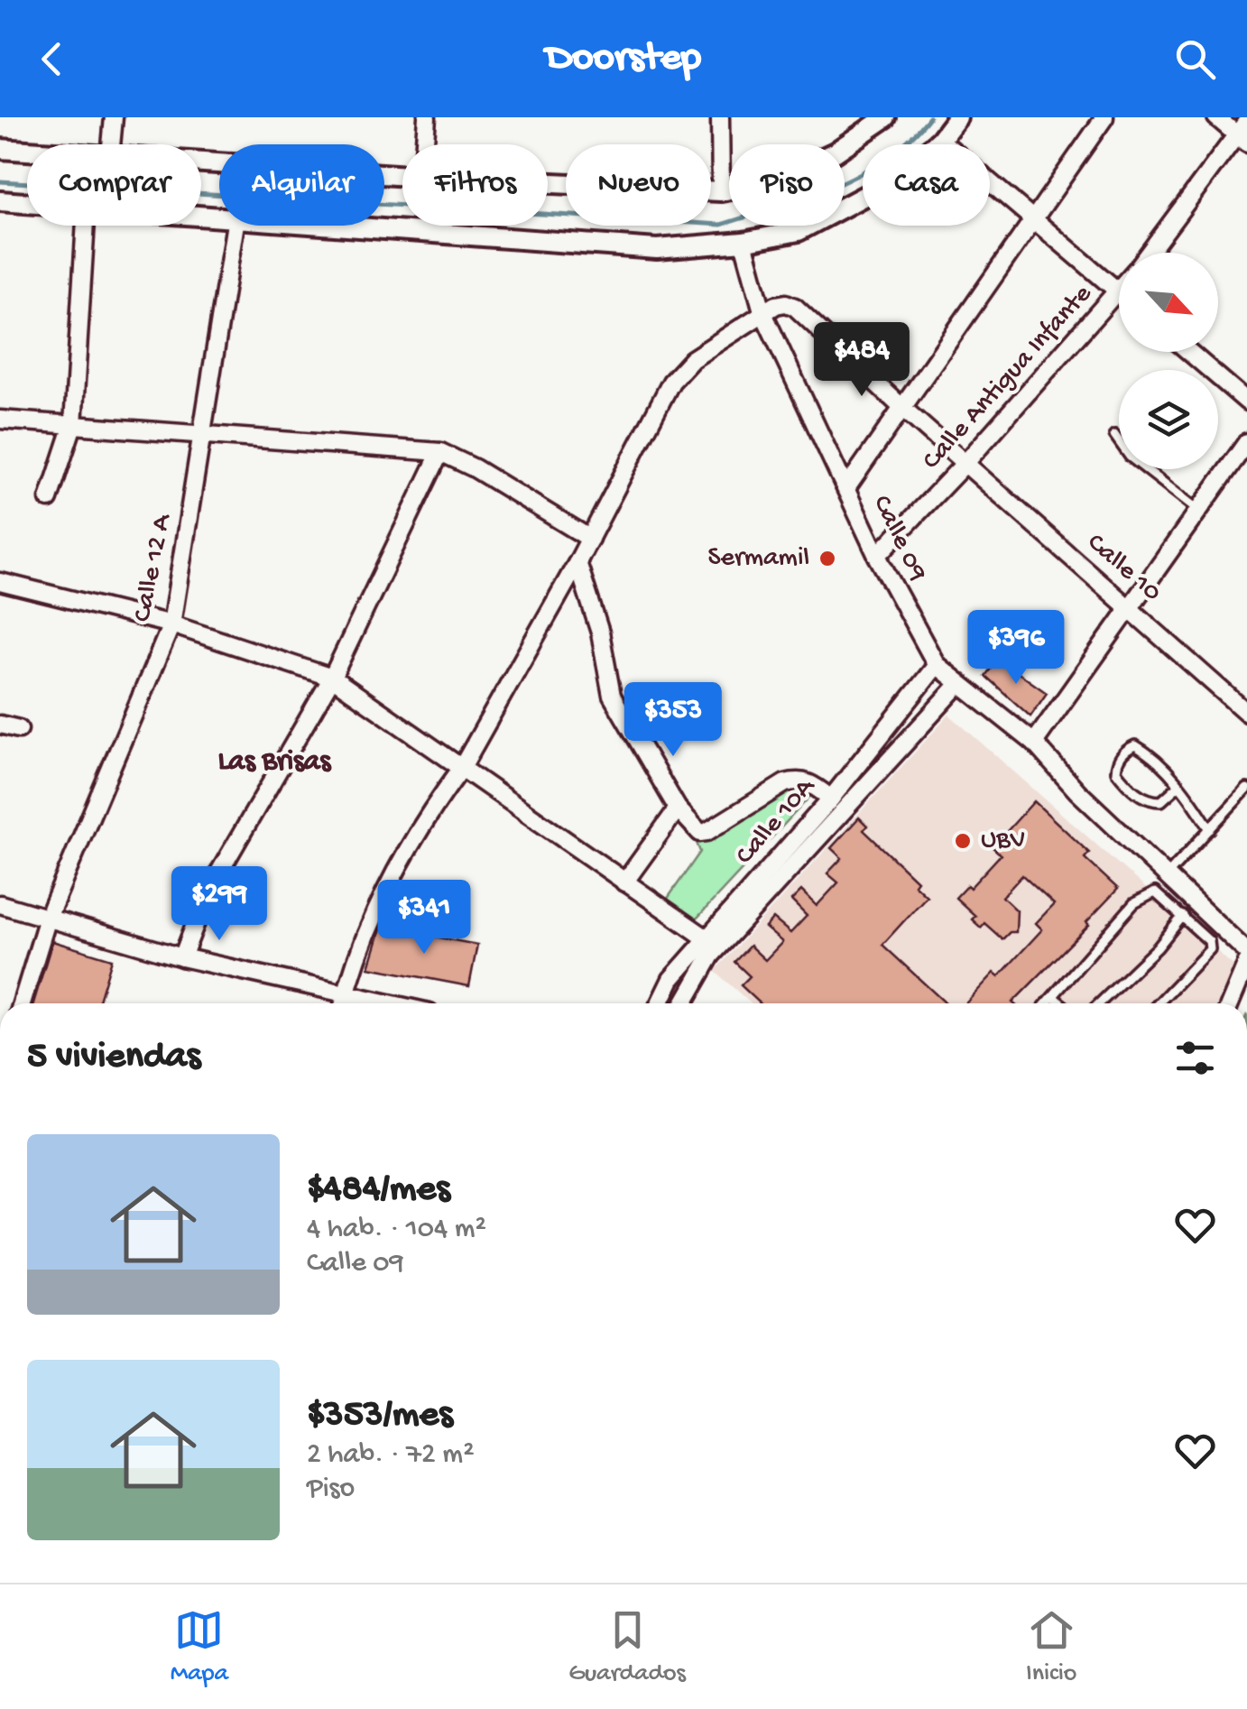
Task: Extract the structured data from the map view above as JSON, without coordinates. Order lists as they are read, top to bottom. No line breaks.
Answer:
{"streets":{"street":["Calle Antigua Infante","Calle 09","Calle 12 A","Calle 10","Calle 10A"]},"crossings":[["Calle Antigua Infante","Calle 09"],["Calle Antigua Infante","Calle 10"],["Calle 09","Calle 10"],["Calle 09","Calle 10A"]],"districts":["Las Brisas"],"places":["Sermamil","UBV"],"north":"bottom right","page":{"header":"Doorstep","chip":["Comprar","Alquilar","Filtros","Nuevo","Piso","Casa"],"price":["$484","$396","$353","$299","$341"],"heading":"5 viviendas","list":[{"name":"$484/mes","note":"4 hab. · 104 m² · Calle 09"},{"name":"$353/mes","note":"2 hab. · 72 m² · Piso"}],"tabs":["Mapa","Guardados","Inicio"]}}
